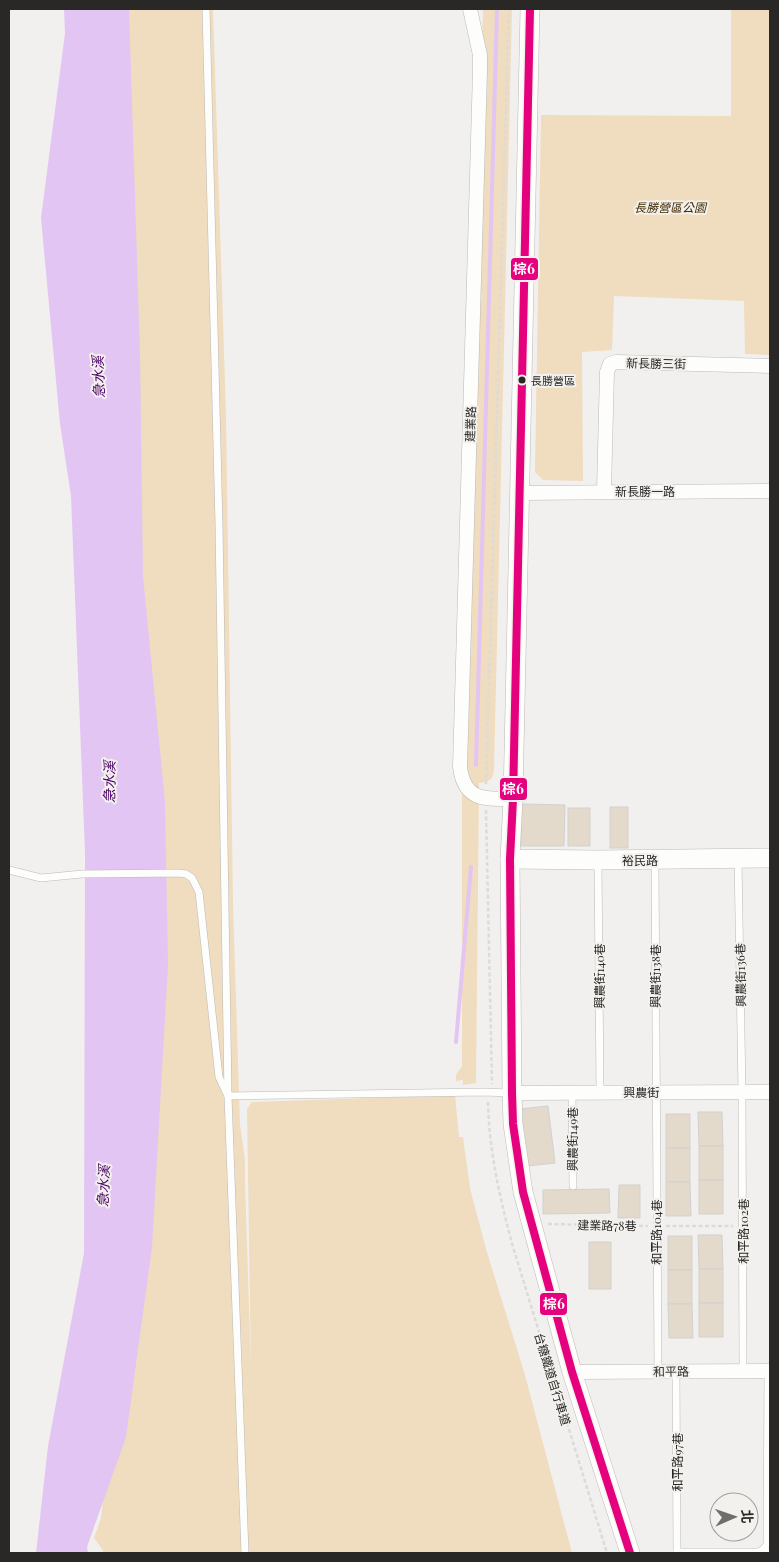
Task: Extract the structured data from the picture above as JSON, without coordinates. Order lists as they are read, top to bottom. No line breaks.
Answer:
{"streets":{"street":["新長勝三街","建業路","新長勝一路","裕民路","興農街","和平路"],"lane":["興農街136巷","興農街140巷","興農街138巷","興農街149巷","和平路102巷","和平路104巷","和平路97巷"],"path":["建業路78巷","台糖鐵道自行車道"]},"crossings":[["新長勝三街","新長勝一路"],["建業路","台糖鐵道自行車道"],["裕民路","興農街136巷"],["裕民路","興農街140巷"],["裕民路","興農街138巷"],["興農街136巷","興農街"],["興農街136巷","和平路102巷"],["興農街140巷","興農街"],["興農街138巷","興農街"],["興農街138巷","和平路104巷"],["興農街","興農街149巷"],["興農街","和平路102巷"],["興農街","和平路104巷"],["建業路78巷","和平路102巷"],["建業路78巷","和平路104巷"],["和平路102巷","和平路"],["和平路104巷","和平路"],["和平路","和平路97巷"]],"water":["急水溪"],"parks":["長勝營區公園"],"places":["長勝營區"],"lines":["transit line 棕6"],"north":"right"}
